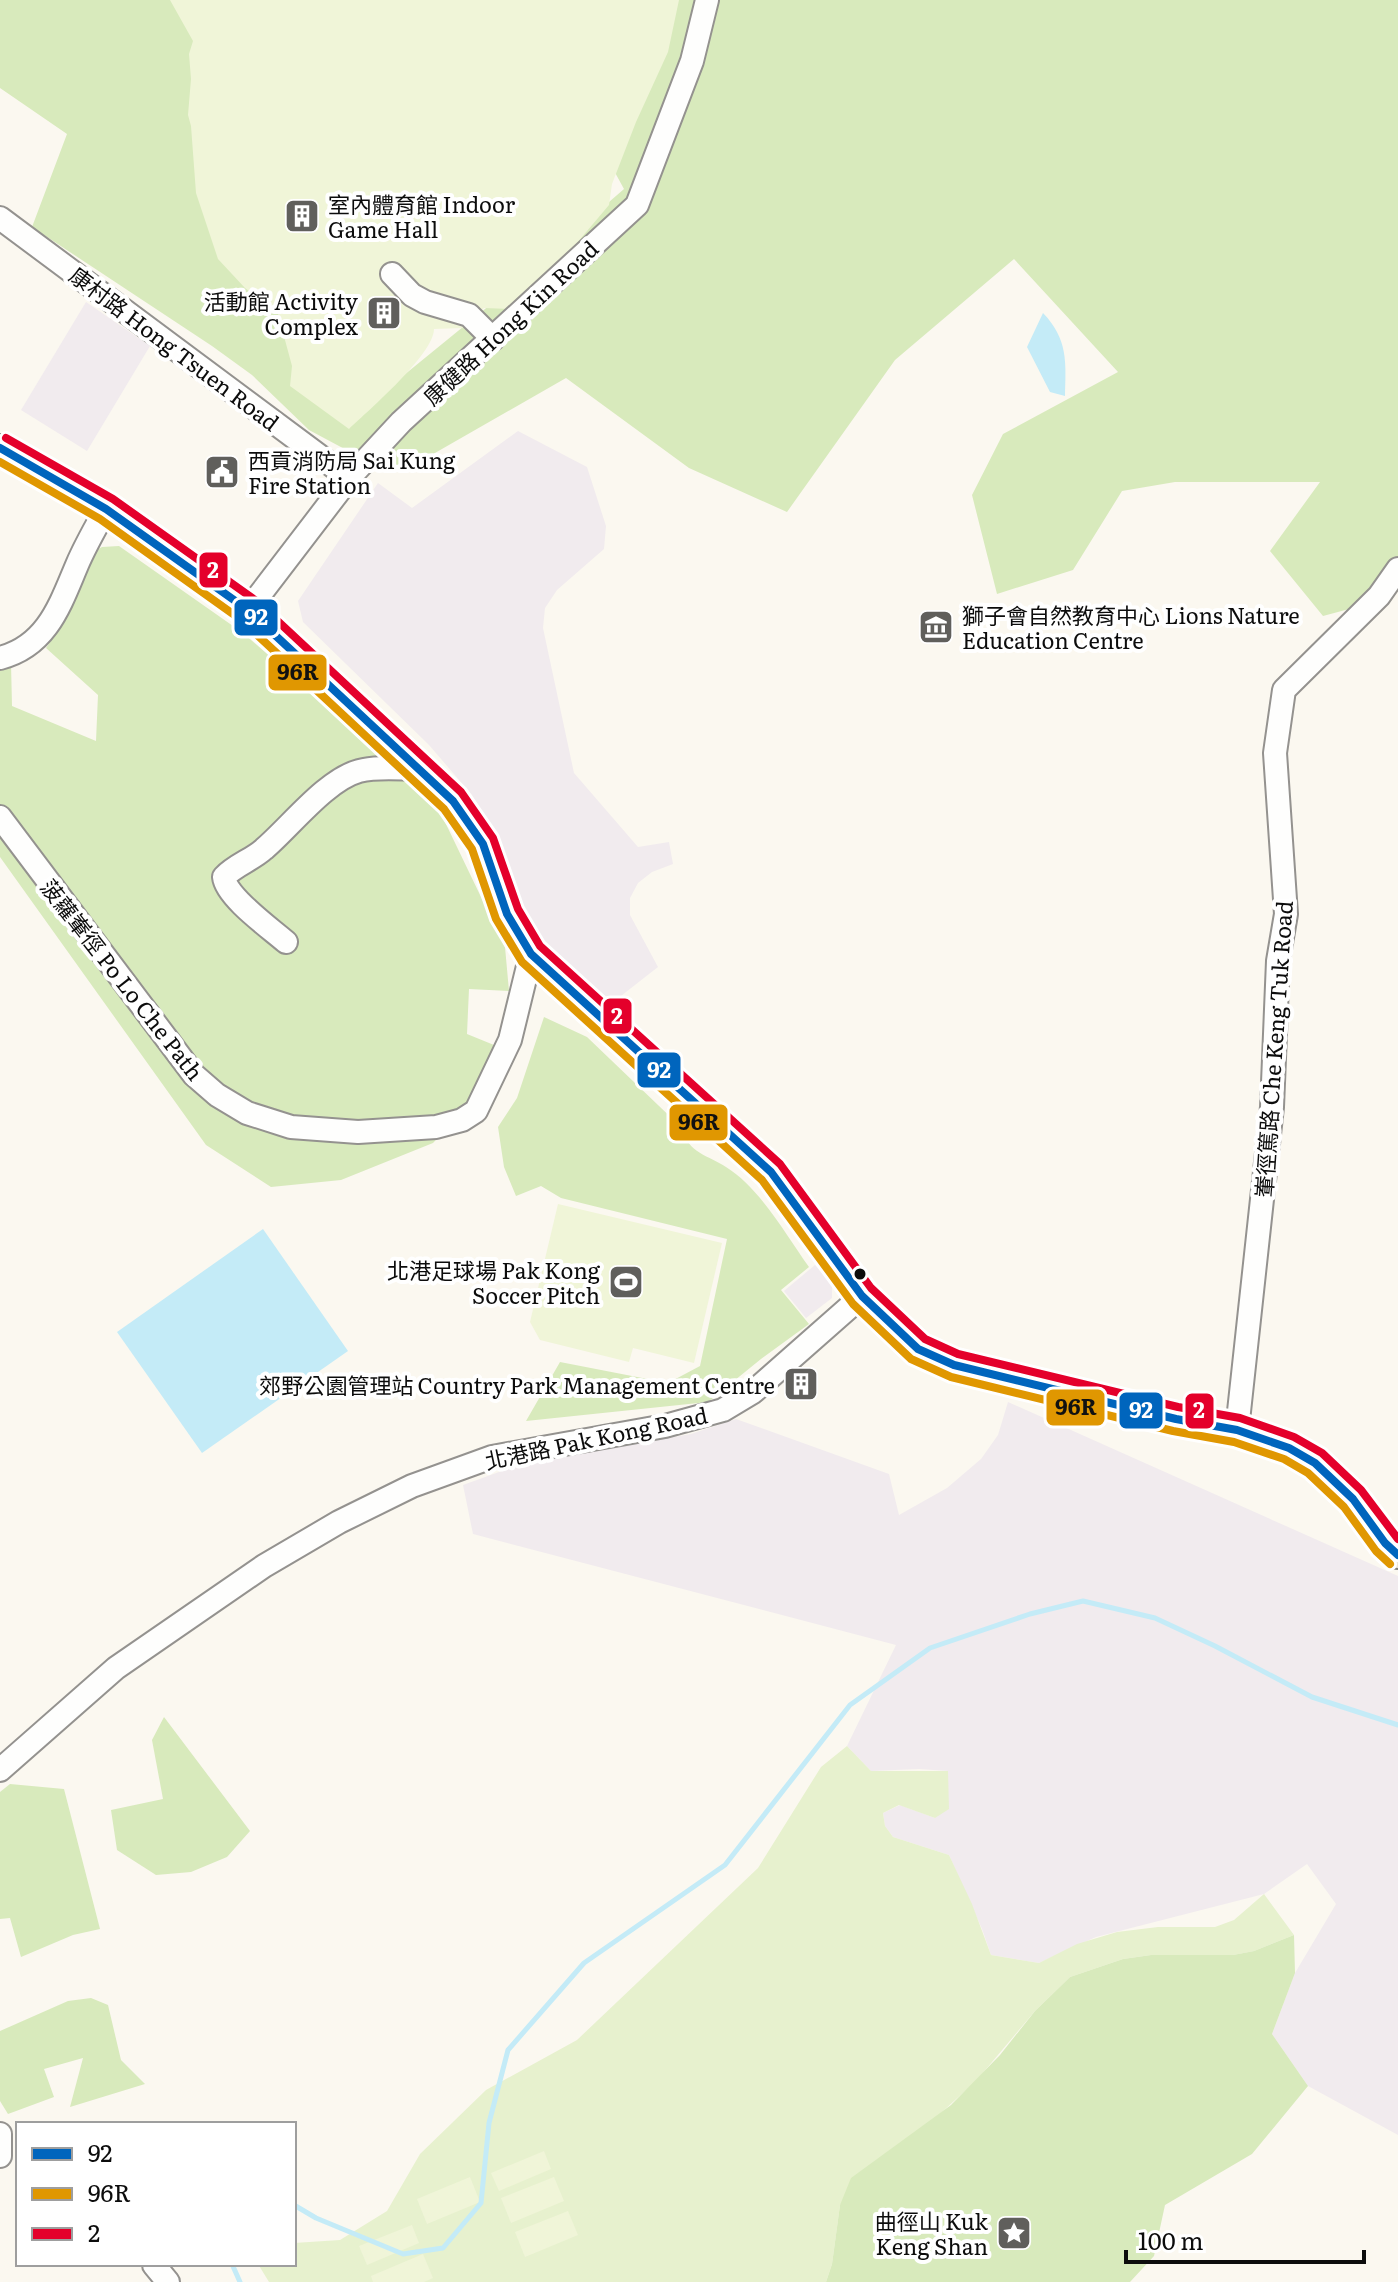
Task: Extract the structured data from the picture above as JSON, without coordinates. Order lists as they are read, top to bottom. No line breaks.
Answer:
{"streets":{"street":["康健路 Hong Kin Road","康村路 Hong Tsuen Road","菠蘿輋徑 Po Lo Che Path","輋徑篤路 Che Keng Tuk Road","北港路 Pak Kong Road"]},"crossings":[["康健路 Hong Kin Road","康村路 Hong Tsuen Road"]],"places":{"building":["室內體育館 Indoor Game Hall","活動館 Activity Complex","郊野公園管理站 Country Park Management Centre"],"public building":["西貢消防局 Sai Kung Fire Station"],"museum":["獅子會自然教育中心 Lions Nature Education Centre"],"sports":["北港足球場 Pak Kong Soccer Pitch"],"place":["曲徑山 Kuk Keng Shan"]},"lines":["transit line 2","transit line 92","transit line 96R"],"legend":["92","96R","2"],"scale_bar":"100 m"}
